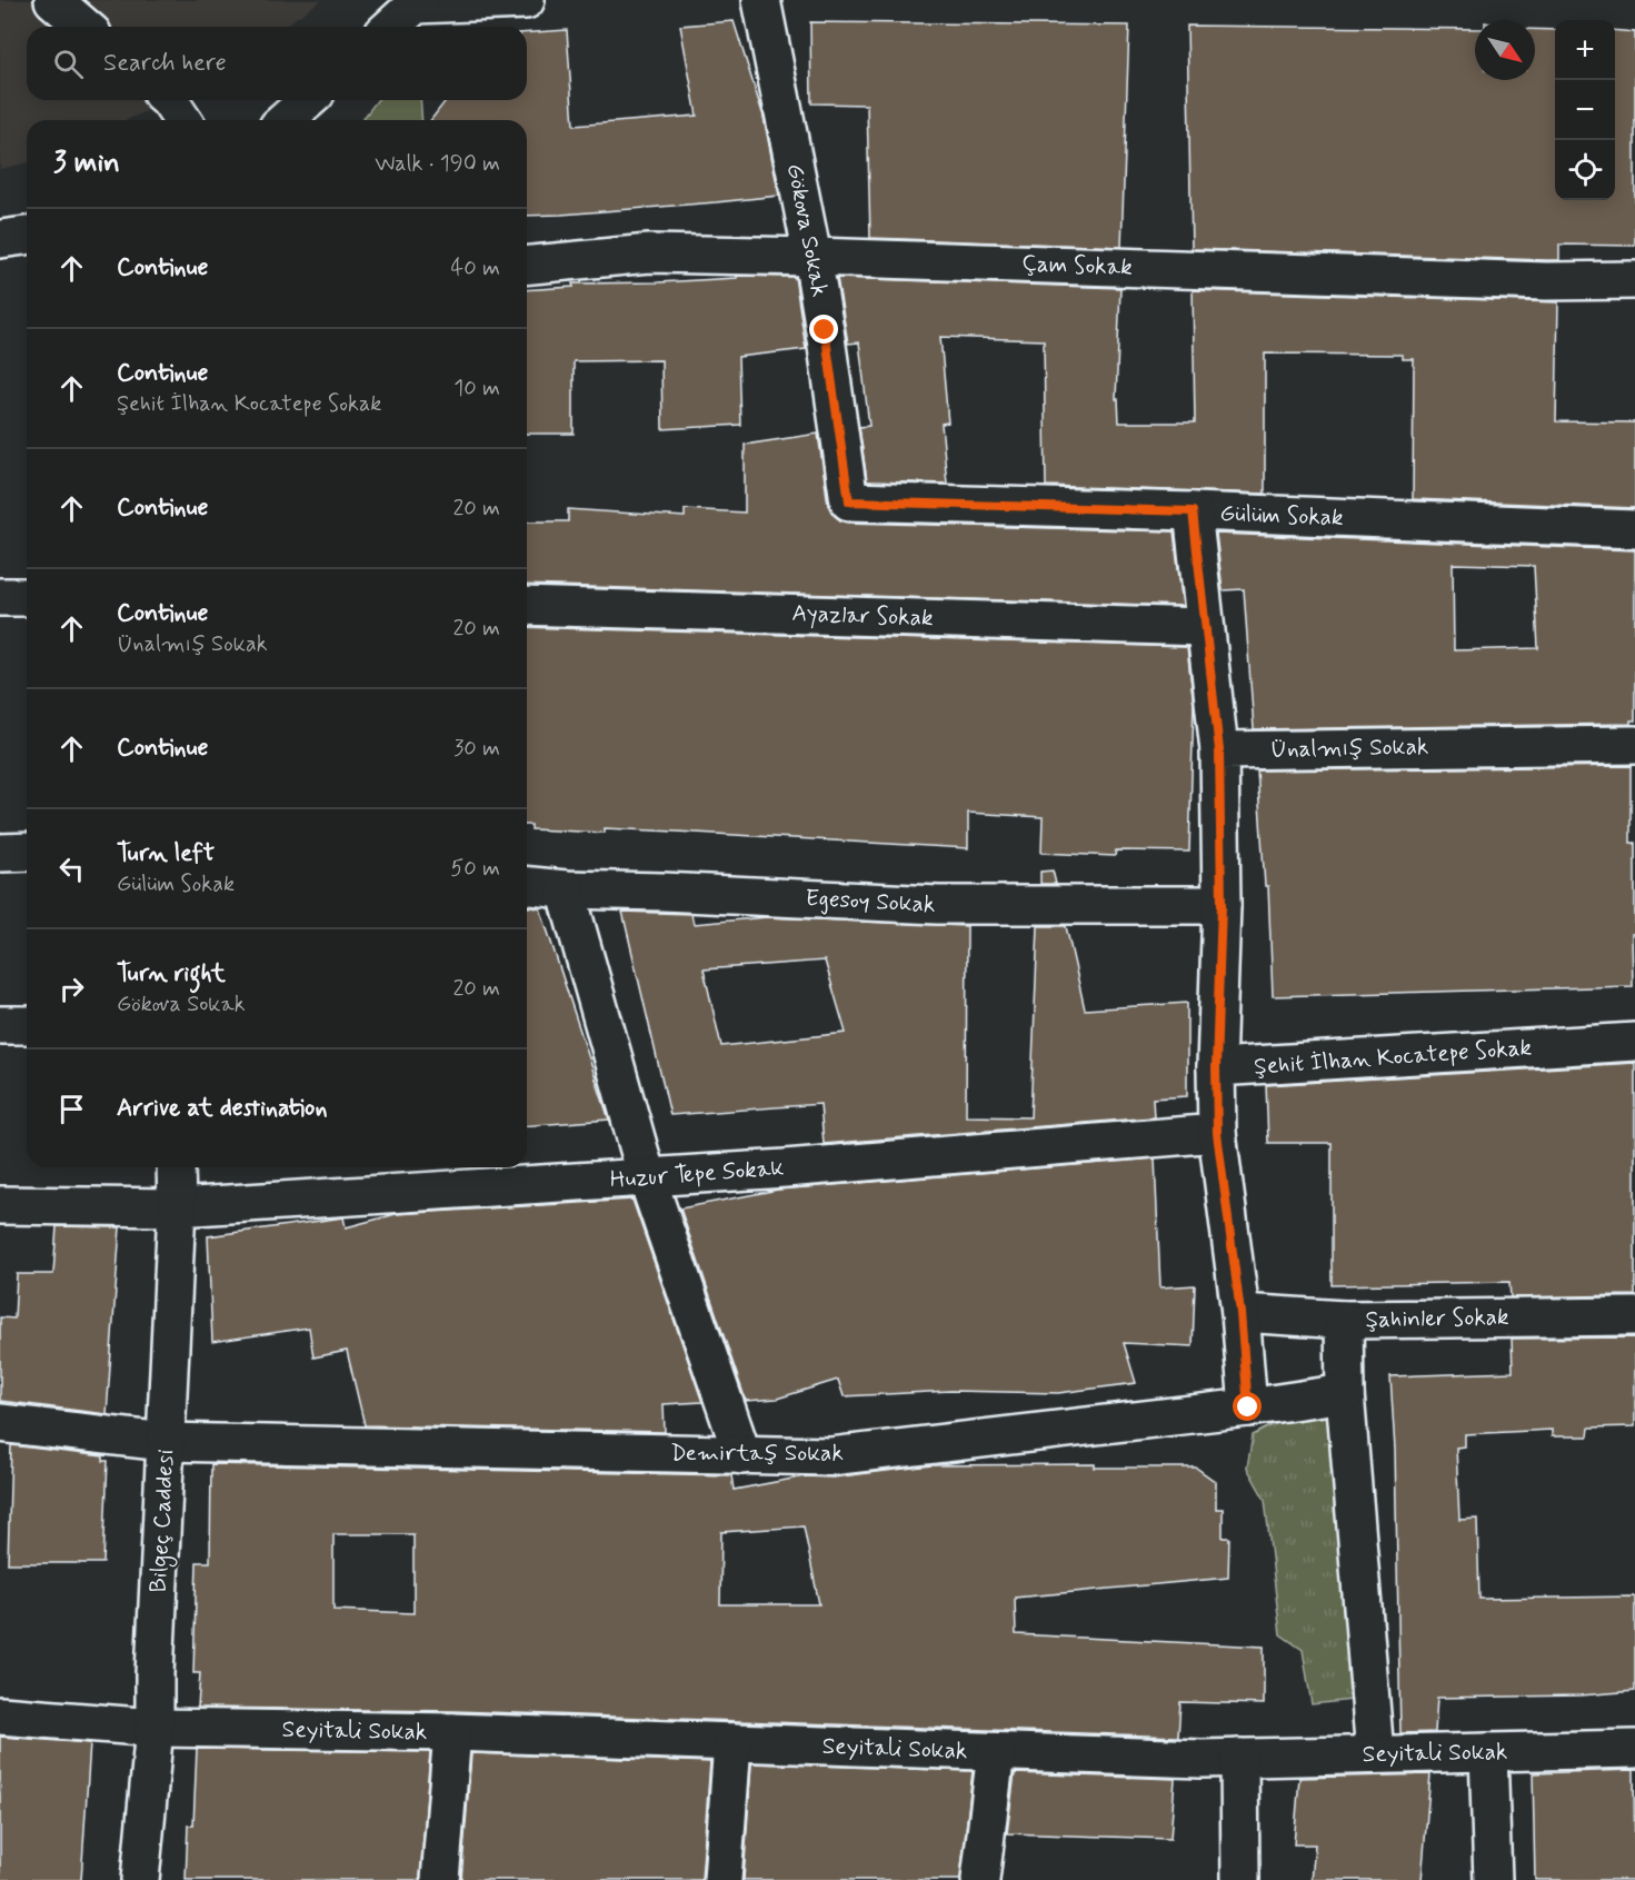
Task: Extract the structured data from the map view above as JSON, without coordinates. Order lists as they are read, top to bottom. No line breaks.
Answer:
{"streets":{"street":["Gökova Sokak","Çam Sokak","Gülüm Sokak","Ayazlar Sokak","Ünalmış Sokak","Egesoy Sokak","Şehit İlhan Kocatepe Sokak","Huzur Tepe Sokak","Şahinler Sokak","Demirtaş Sokak","Bilgeç Caddesi","Seyitali Sokak"]},"crossings":[["Gökova Sokak","Çam Sokak"],["Gökova Sokak","Gülüm Sokak"],["Huzur Tepe Sokak","Bilgeç Caddesi"],["Demirtaş Sokak","Bilgeç Caddesi"],["Bilgeç Caddesi","Seyitali Sokak"]],"north":"bottom right","page":{"map_buttons":["+","−"],"search":"Search here","heading":["3 min","Walk · 190 m"],"list":[["Continue","40 m"],["Continue","Şehit İlhan Kocatepe Sokak","10 m"],["Continue","20 m"],["Continue","Ünalmış Sokak","20 m"],["Continue","30 m"],["Turn left","Gülüm Sokak","50 m"],["Turn right","Gökova Sokak","20 m"],"Arrive at destination"]}}
